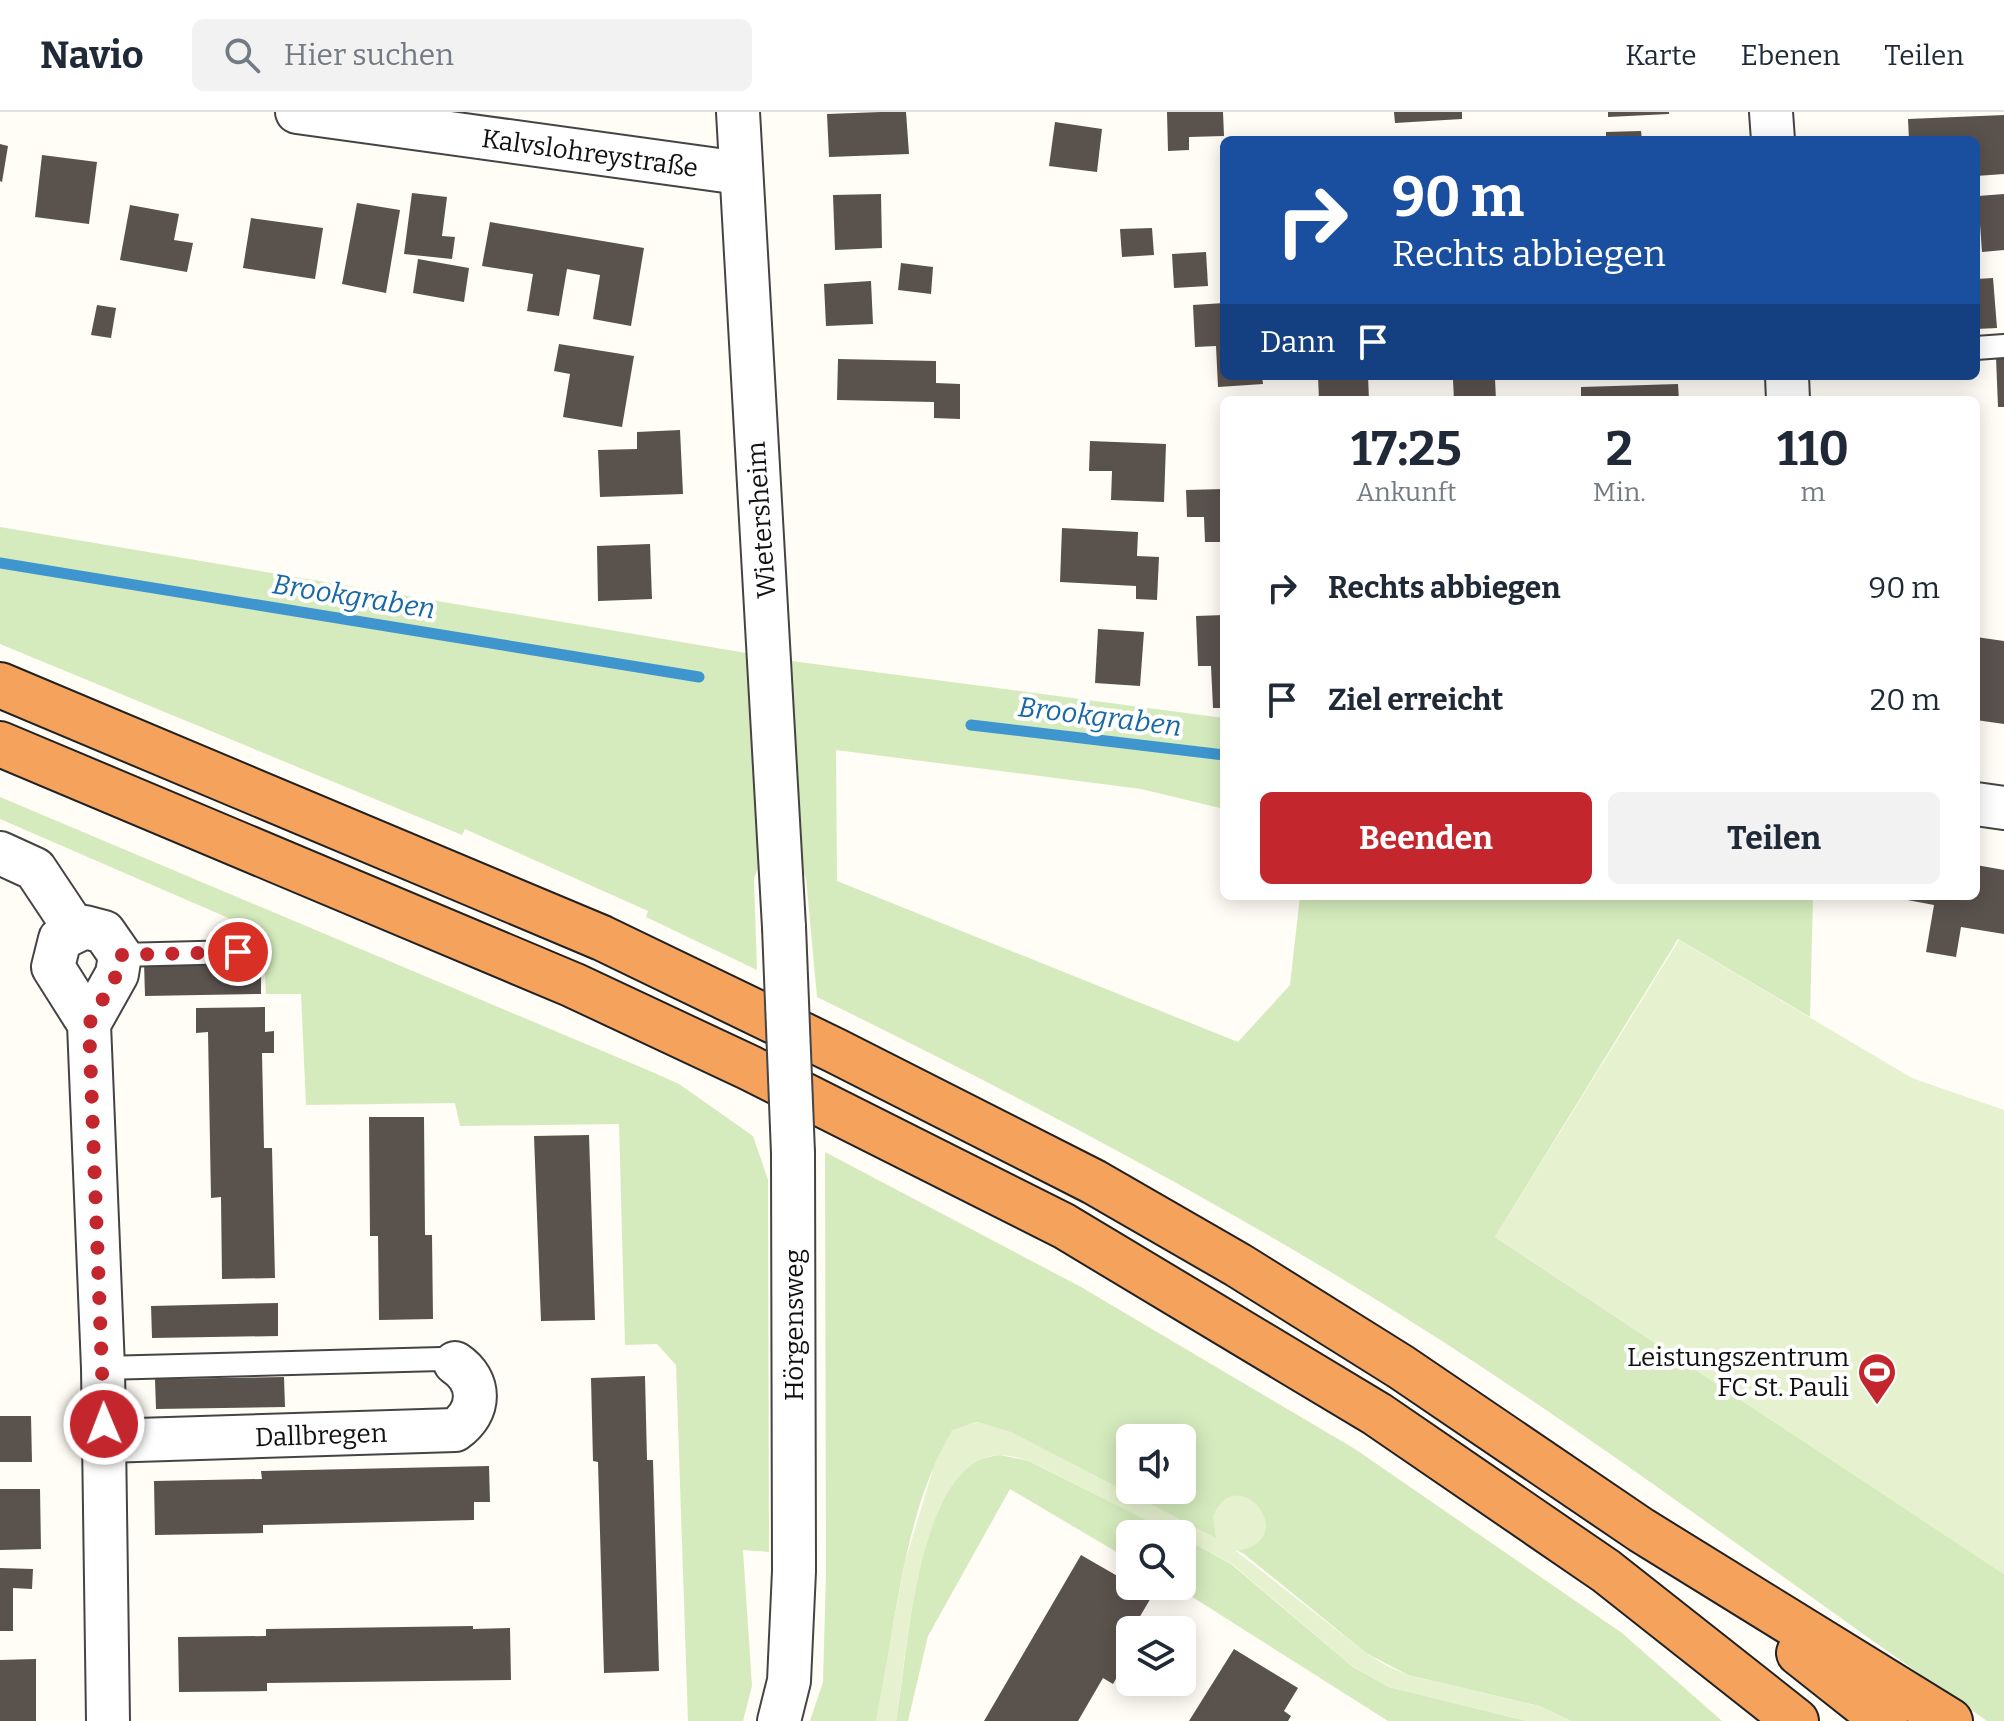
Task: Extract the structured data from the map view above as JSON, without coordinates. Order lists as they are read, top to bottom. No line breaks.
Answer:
{"streets":{"street":["Kalvslohreystraße","Wietersheim","Hörgensweg","Dallbregen"]},"crossings":[["Kalvslohreystraße","Wietersheim"],["Wietersheim","Hörgensweg"]],"water":["Brookgraben"],"places":{"sports":["Leistungszentrum FC St. Pauli"]},"page":{"header":"Navio","search":"Hier suchen","nav":["Karte","Ebenen","Teilen"],"turn":["90 m","Rechts abbiegen"],"then":"Dann","eta":["17:25","Ankunft","2","Min.","110","m"],"list":[{"name":"Rechts abbiegen","value":"90 m"},{"name":"Ziel erreicht","value":"20 m"}],"buttons":["Beenden","Teilen"]}}
